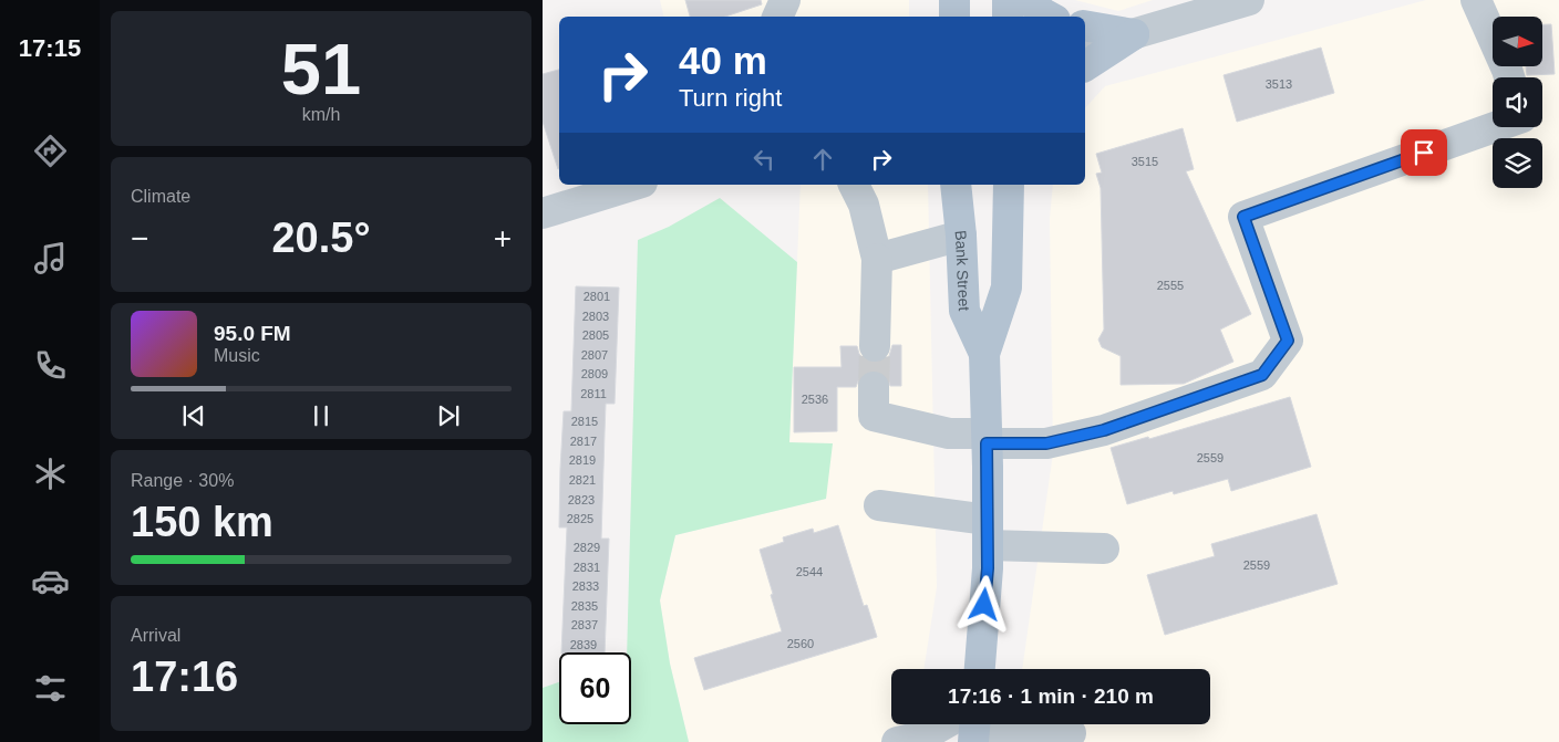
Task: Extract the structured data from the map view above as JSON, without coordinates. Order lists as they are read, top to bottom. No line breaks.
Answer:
{"streets":{"main road":["Bank Street"]},"house_numbers":["3513","3515","2555","2801","2803","2805","2807","2809","2811","2536","2815","2817","2559","2819","2821","2823","2825","2829","2559","2831","2544","2833","2835","2837","2560","2839"],"north":"right","page":{"tabs":"17:15","tile":[["51","km/h"],"Climate",["Range · 30%","150 km"],["Arrival","17:16"]],"turn":["40 m","Turn right"],"heat":["−","20.5°","+"],"song":["95.0 FM","Music"],"limit":"60","trip":"17:16 · 1 min · 210 m"}}
